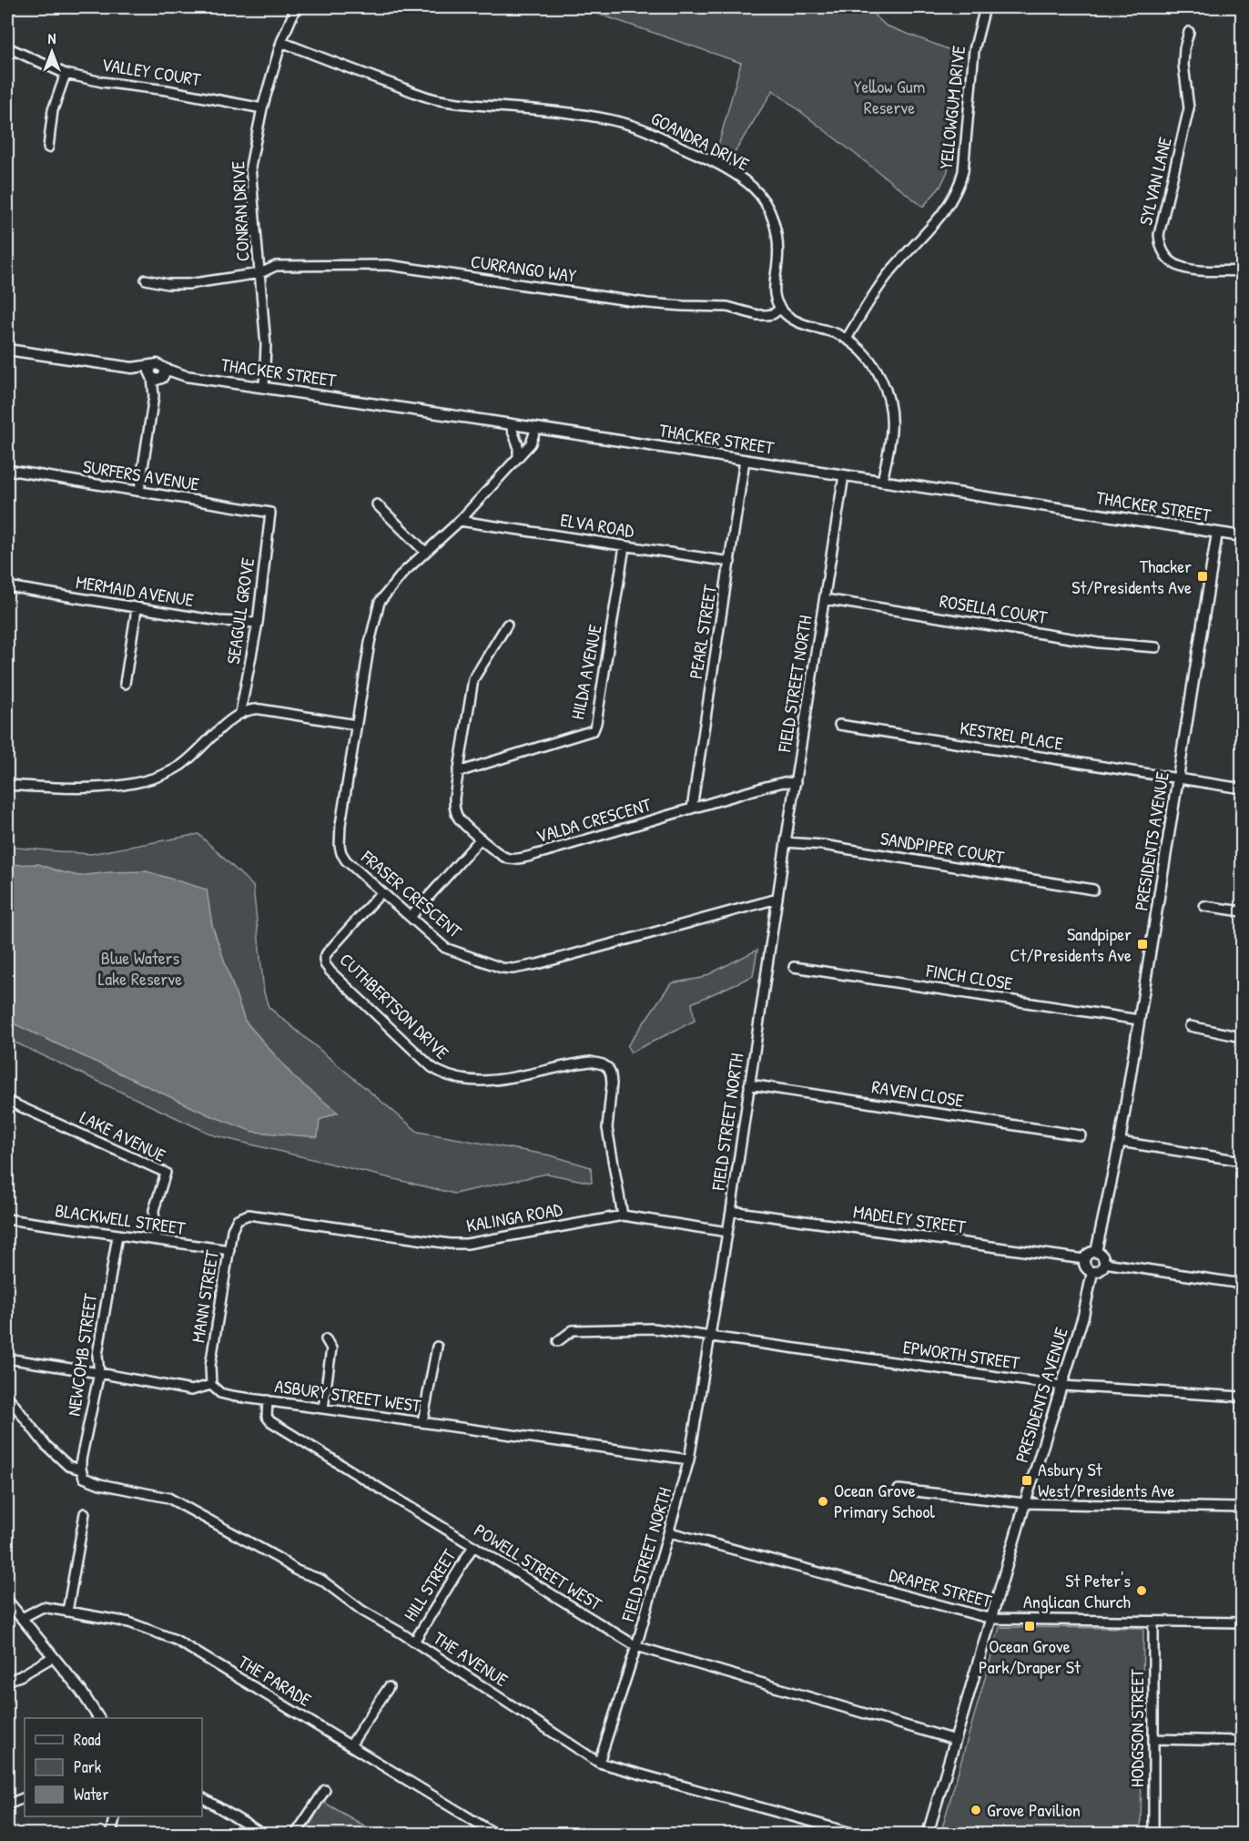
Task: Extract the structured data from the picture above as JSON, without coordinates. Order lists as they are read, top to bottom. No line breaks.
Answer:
{"streets":{"street":["VALLEY COURT","YELLOWGUM DRIVE","GOANDRA DRIVE","SYLVAN LANE","CONRAN DRIVE","CURRANGO WAY","THACKER STREET","SURFERS AVENUE","ELVA ROAD","MERMAID AVENUE","ROSELLA COURT","SEAGULL GROVE","PEARL STREET","HILDA AVENUE","FIELD STREET NORTH","KESTREL PLACE","VALDA CRESCENT","PRESIDENTS AVENUE","SANDPIPER COURT","FRASER CRESCENT","FINCH CLOSE","CUTHBERTSON DRIVE","RAVEN CLOSE","LAKE AVENUE","KALINGA ROAD","BLACKWELL STREET","MADELEY STREET","MANN STREET","NEWCOMB STREET","EPWORTH STREET","ASBURY STREET WEST","POWELL STREET WEST","HILL STREET","DRAPER STREET","THE AVENUE","THE PARADE","HODGSON STREET"]},"crossings":[["VALLEY COURT","CONRAN DRIVE"],["GOANDRA DRIVE","CONRAN DRIVE"],["GOANDRA DRIVE","CURRANGO WAY"],["CONRAN DRIVE","CURRANGO WAY"],["CONRAN DRIVE","THACKER STREET"],["THACKER STREET","PEARL STREET"],["THACKER STREET","FIELD STREET NORTH"],["THACKER STREET","PRESIDENTS AVENUE"],["THACKER STREET","FRASER CRESCENT"],["SURFERS AVENUE","SEAGULL GROVE"],["ELVA ROAD","PEARL STREET"],["ELVA ROAD","HILDA AVENUE"],["ELVA ROAD","FRASER CRESCENT"],["MERMAID AVENUE","SEAGULL GROVE"],["ROSELLA COURT","FIELD STREET NORTH"],["PEARL STREET","VALDA CRESCENT"],["HILDA AVENUE","VALDA CRESCENT"],["FIELD STREET NORTH","VALDA CRESCENT"],["FIELD STREET NORTH","SANDPIPER COURT"],["FIELD STREET NORTH","FRASER CRESCENT"],["FIELD STREET NORTH","RAVEN CLOSE"],["FIELD STREET NORTH","KALINGA ROAD"],["FIELD STREET NORTH","MADELEY STREET"],["FIELD STREET NORTH","EPWORTH STREET"],["FIELD STREET NORTH","ASBURY STREET WEST"],["FIELD STREET NORTH","POWELL STREET WEST"],["FIELD STREET NORTH","DRAPER STREET"],["FIELD STREET NORTH","THE AVENUE"],["KESTREL PLACE","PRESIDENTS AVENUE"],["PRESIDENTS AVENUE","FINCH CLOSE"],["PRESIDENTS AVENUE","MADELEY STREET"],["PRESIDENTS AVENUE","EPWORTH STREET"],["PRESIDENTS AVENUE","POWELL STREET WEST"],["PRESIDENTS AVENUE","DRAPER STREET"],["FRASER CRESCENT","CUTHBERTSON DRIVE"],["CUTHBERTSON DRIVE","KALINGA ROAD"],["LAKE AVENUE","BLACKWELL STREET"],["KALINGA ROAD","MANN STREET"],["BLACKWELL STREET","MANN STREET"],["BLACKWELL STREET","NEWCOMB STREET"],["MANN STREET","ASBURY STREET WEST"],["NEWCOMB STREET","THE AVENUE"],["ASBURY STREET WEST","POWELL STREET WEST"],["POWELL STREET WEST","HILL STREET"],["HILL STREET","THE AVENUE"],["DRAPER STREET","HODGSON STREET"]],"parks":["Yellow Gum Reserve","Blue Waters Lake Reserve"],"places":{"transit":["Thacker St/Presidents Ave","Sandpiper Ct/Presidents Ave","Asbury St West/Presidents Ave","Ocean Grove Park/Draper St"],"other":["Ocean Grove Primary School","St Peter's Anglican Church","Grove Pavilion"]},"legend":["Road","Park","Water"],"north":"top"}
